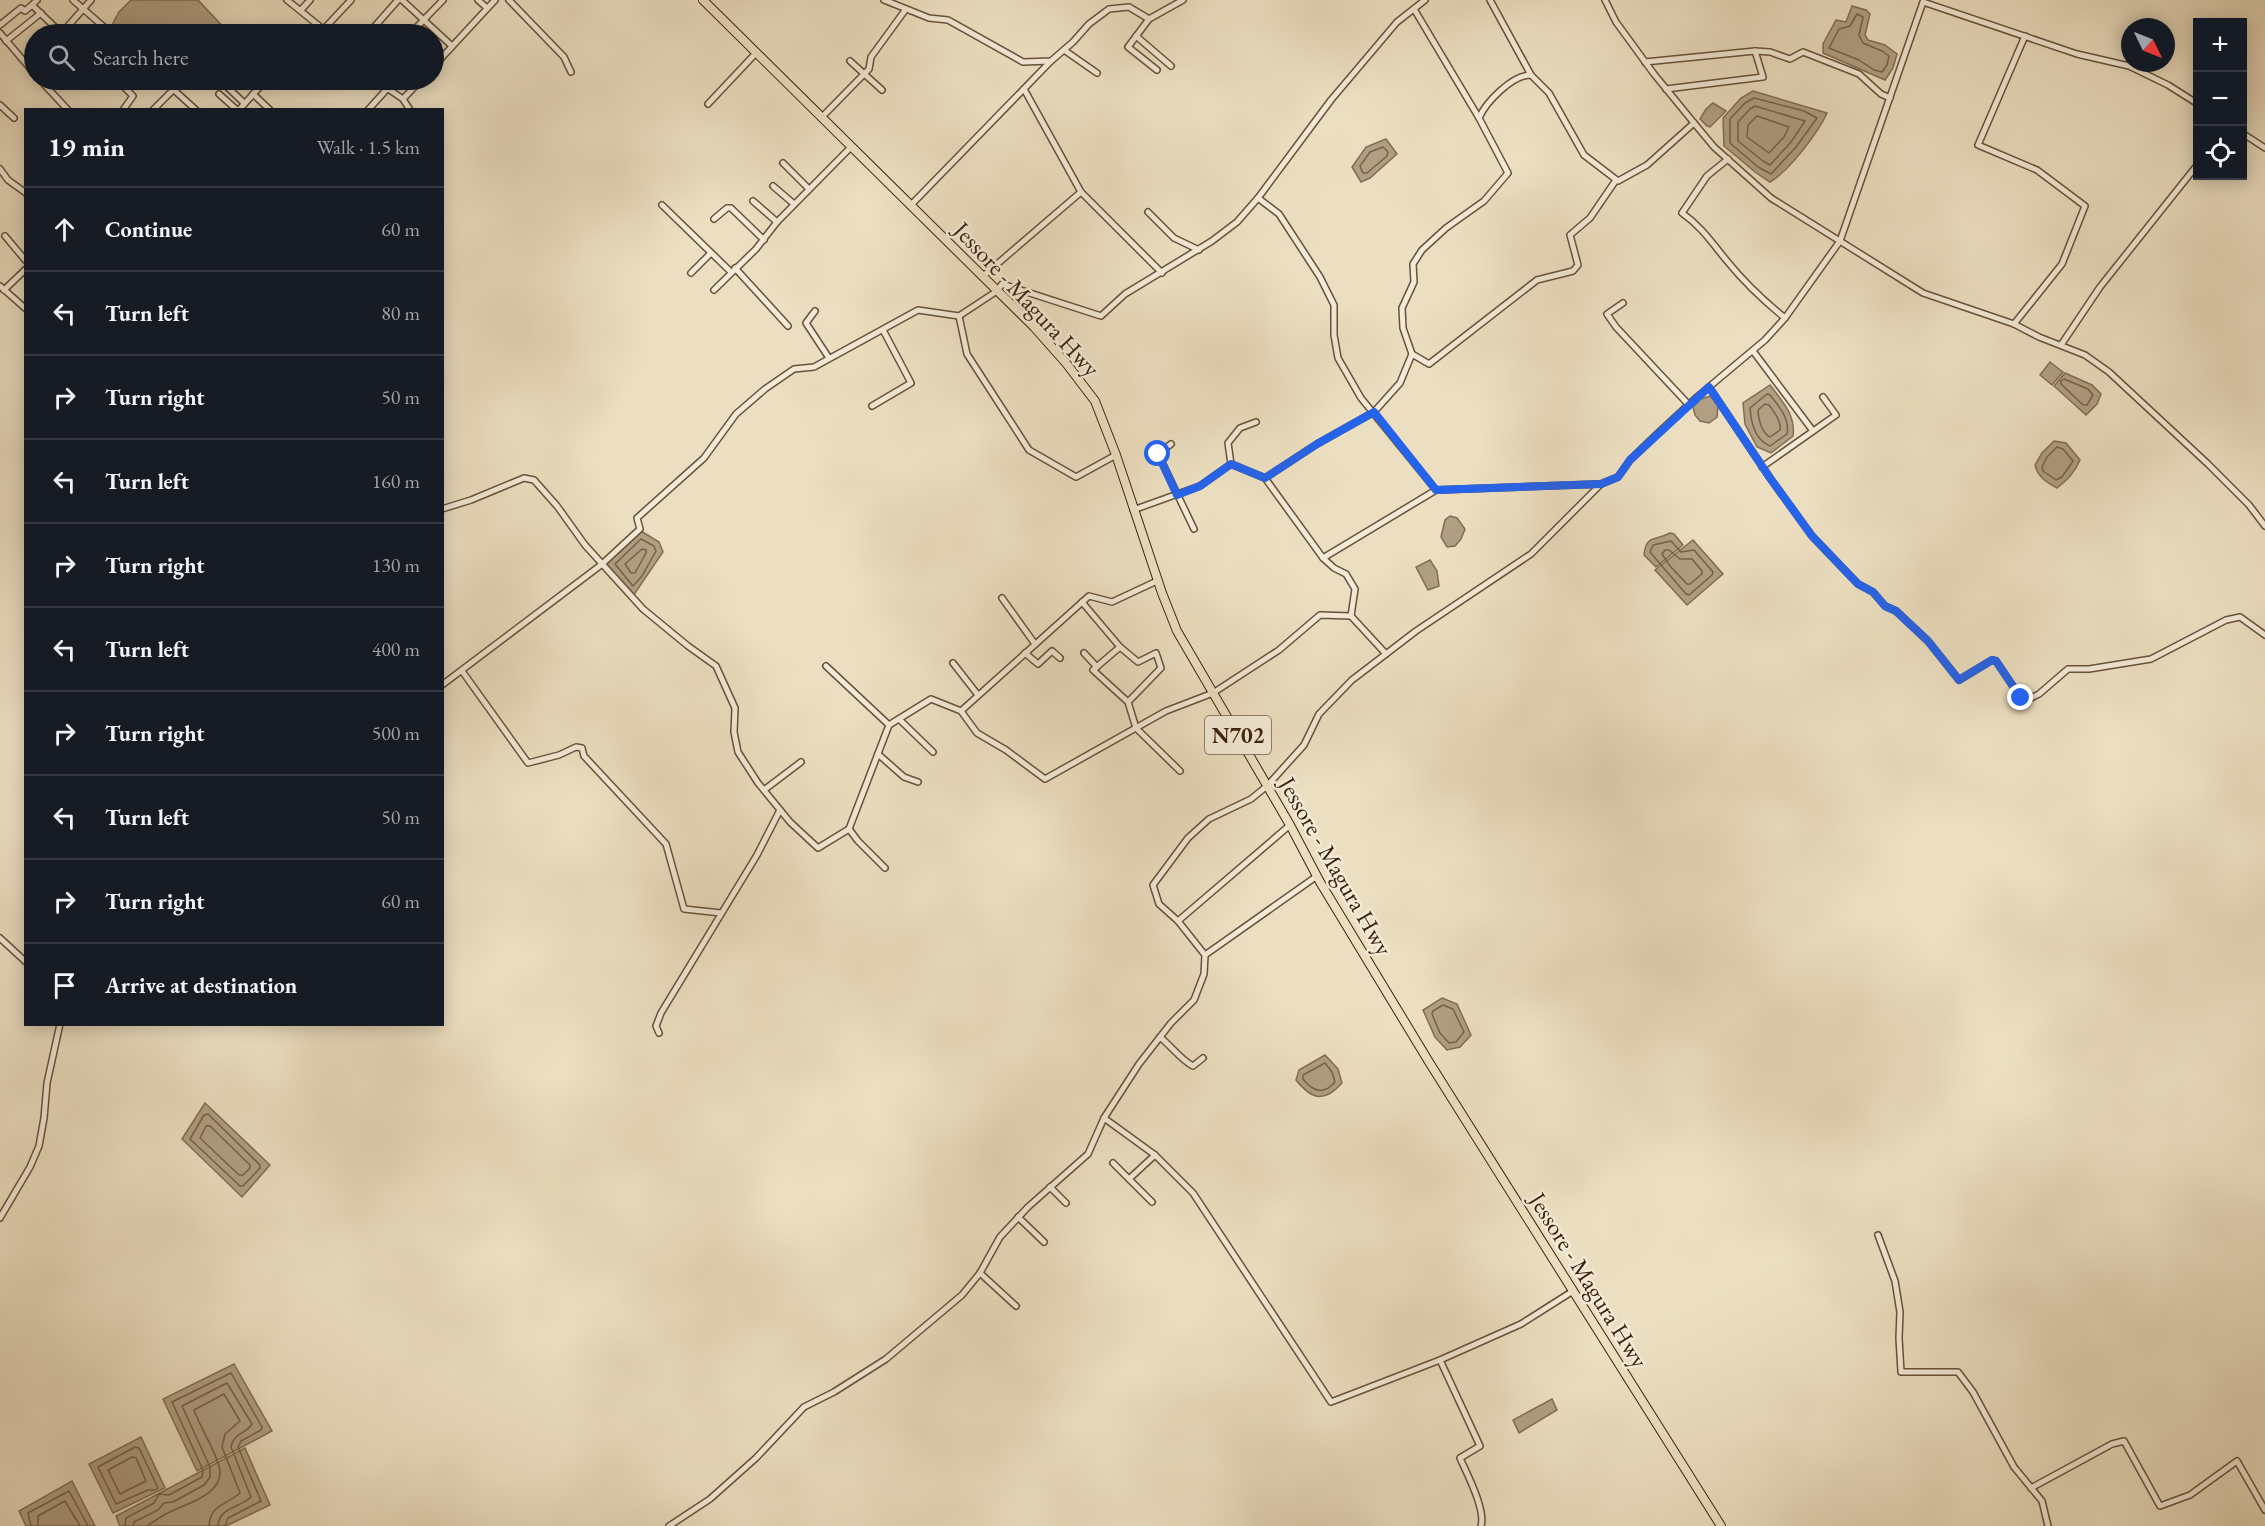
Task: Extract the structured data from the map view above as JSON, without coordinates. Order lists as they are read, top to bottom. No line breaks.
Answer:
{"streets":{"highway":["Jessore - Magura Hwy","N702"]},"north":"bottom right","page":{"map_buttons":["+","−"],"search":"Search here","heading":["19 min","Walk · 1.5 km"],"list":[["Continue","60 m"],["Turn left","80 m"],["Turn right","50 m"],["Turn left","160 m"],["Turn right","130 m"],["Turn left","400 m"],["Turn right","500 m"],["Turn left","50 m"],["Turn right","60 m"],"Arrive at destination"]}}
